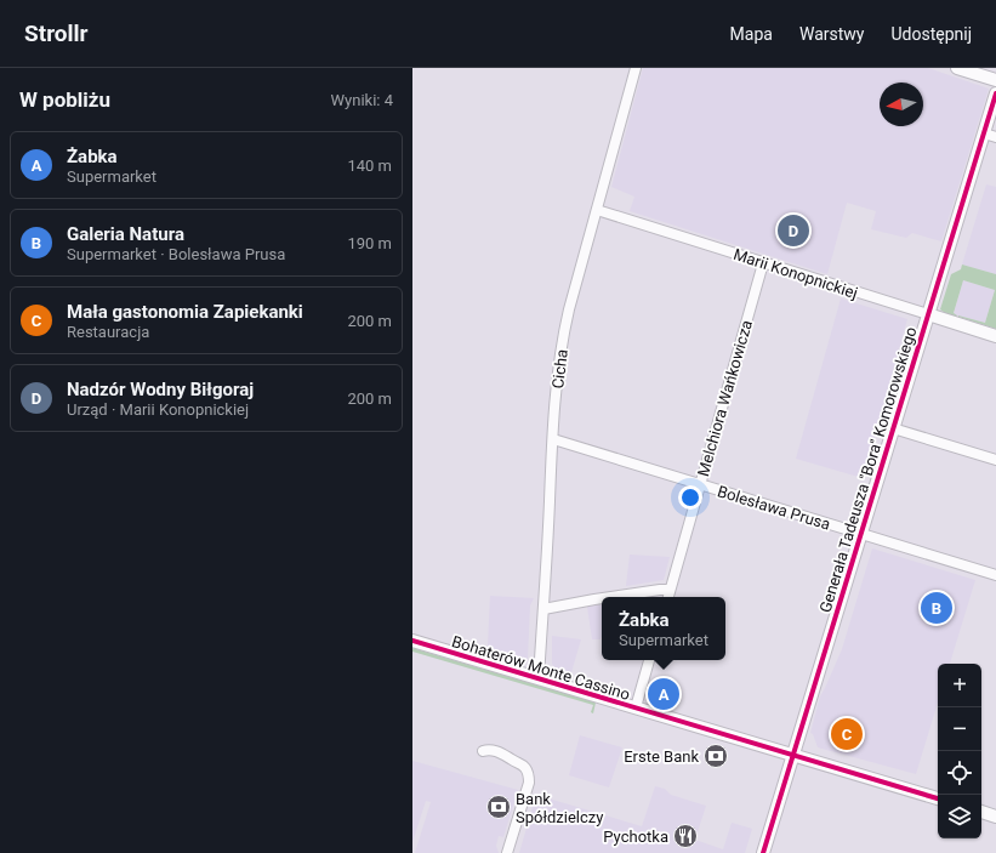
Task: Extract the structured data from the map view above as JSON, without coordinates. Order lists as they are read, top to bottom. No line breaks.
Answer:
{"streets":{"street":["Marii Konopnickiej","Cicha","Melchiora Wańkowicza","Generała Tadeusza \"Bora\" Komorowskiego","Bolesława Prusa","Bohaterów Monte Cassino"]},"crossings":[["Marii Konopnickiej","Cicha"],["Marii Konopnickiej","Melchiora Wańkowicza"],["Marii Konopnickiej","Generała Tadeusza \"Bora\" Komorowskiego"],["Cicha","Bolesława Prusa"],["Cicha","Bohaterów Monte Cassino"],["Melchiora Wańkowicza","Bolesława Prusa"],["Generała Tadeusza \"Bora\" Komorowskiego","Bolesława Prusa"],["Generała Tadeusza \"Bora\" Komorowskiego","Bohaterów Monte Cassino"]],"places":{"bank":["Erste Bank","Bank Spółdzielczy"],"restaurant":["Pychotka"]},"north":"left","page":{"header":"Strollr","nav":["Mapa","Warstwy","Udostępnij"],"heading":["W pobliżu","Wyniki: 4"],"list":[{"mark":"A","name":"Żabka","note":"Supermarket","value":"140 m"},{"mark":"B","name":"Galeria Natura","note":"Supermarket · Bolesława Prusa","value":"190 m"},{"mark":"C","name":"Mała gastonomia Zapiekanki","note":"Restauracja","value":"200 m"},{"mark":"D","name":"Nadzór Wodny Biłgoraj","note":"Urząd · Marii Konopnickiej","value":"200 m"}],"pins":["D","B","A","C"],"popup":["Żabka","Supermarket"],"map_buttons":["+","−"]}}
